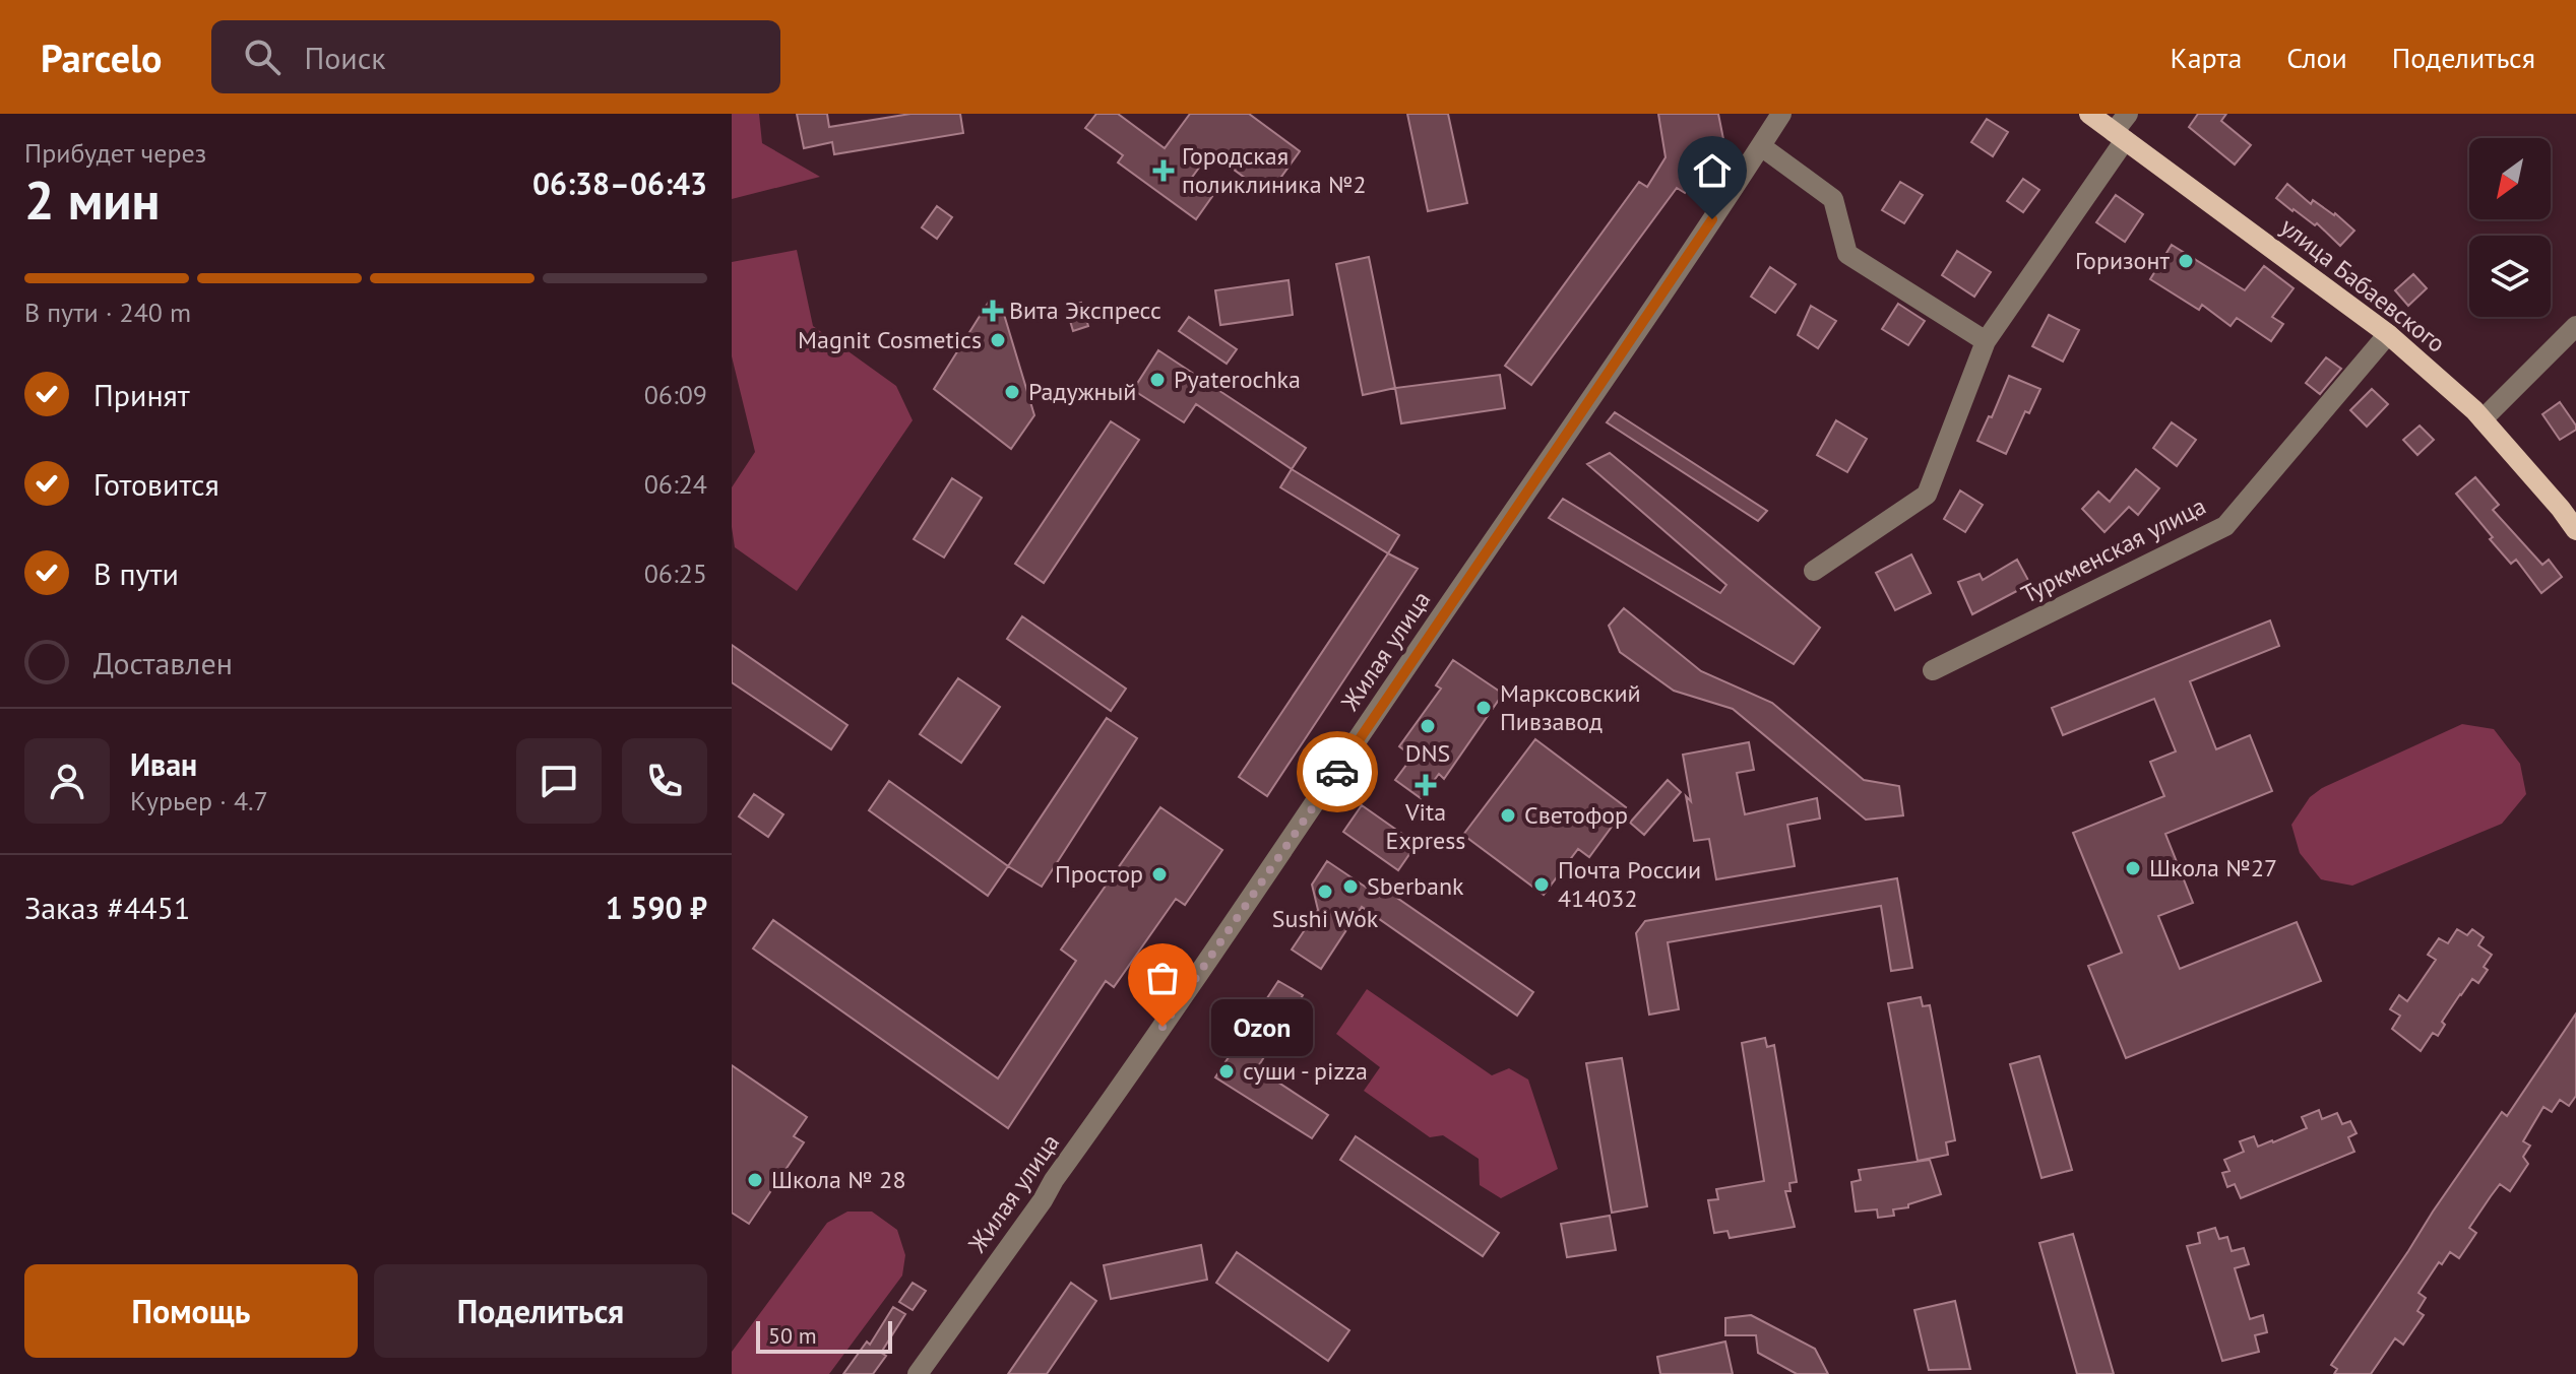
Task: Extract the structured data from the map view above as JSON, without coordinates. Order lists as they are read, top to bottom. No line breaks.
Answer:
{"streets":{"main road":["улица Бабаевского"],"street":["Туркменская улица","Жилая улица"]},"crossings":[["улица Бабаевского","Туркменская улица"]],"places":{"health":["Городская поликлиника №2","Вита Экспресс","Vita Express"],"other":["Горизонт","Magnit Cosmetics","Pyaterochka","Радужный","Марксовский Пивзавод","DNS","Светофор","Школа №27","Простор","Почта России 414032","Sberbank","Sushi Wok","Ozon","суши - pizza","Школа № 28"]},"scale_bar":"50 m","north":"bottom left","page":{"header":"Parcelo","search":"Поиск","nav":["Карта","Слои","Поделиться"],"heading":["2 мин","Прибудет через","06:38–06:43"],"panel":["Иван","Курьер · 4.7","Заказ #4451","1 590 ₽"],"bar":"В пути · 240 m","list":[["Принят","06:09"],["Готовится","06:24"],["В пути","06:25"],"Доставлен"],"bubble":"Ozon","buttons":["Помощь","Поделиться"],"scale":"50 m"}}
